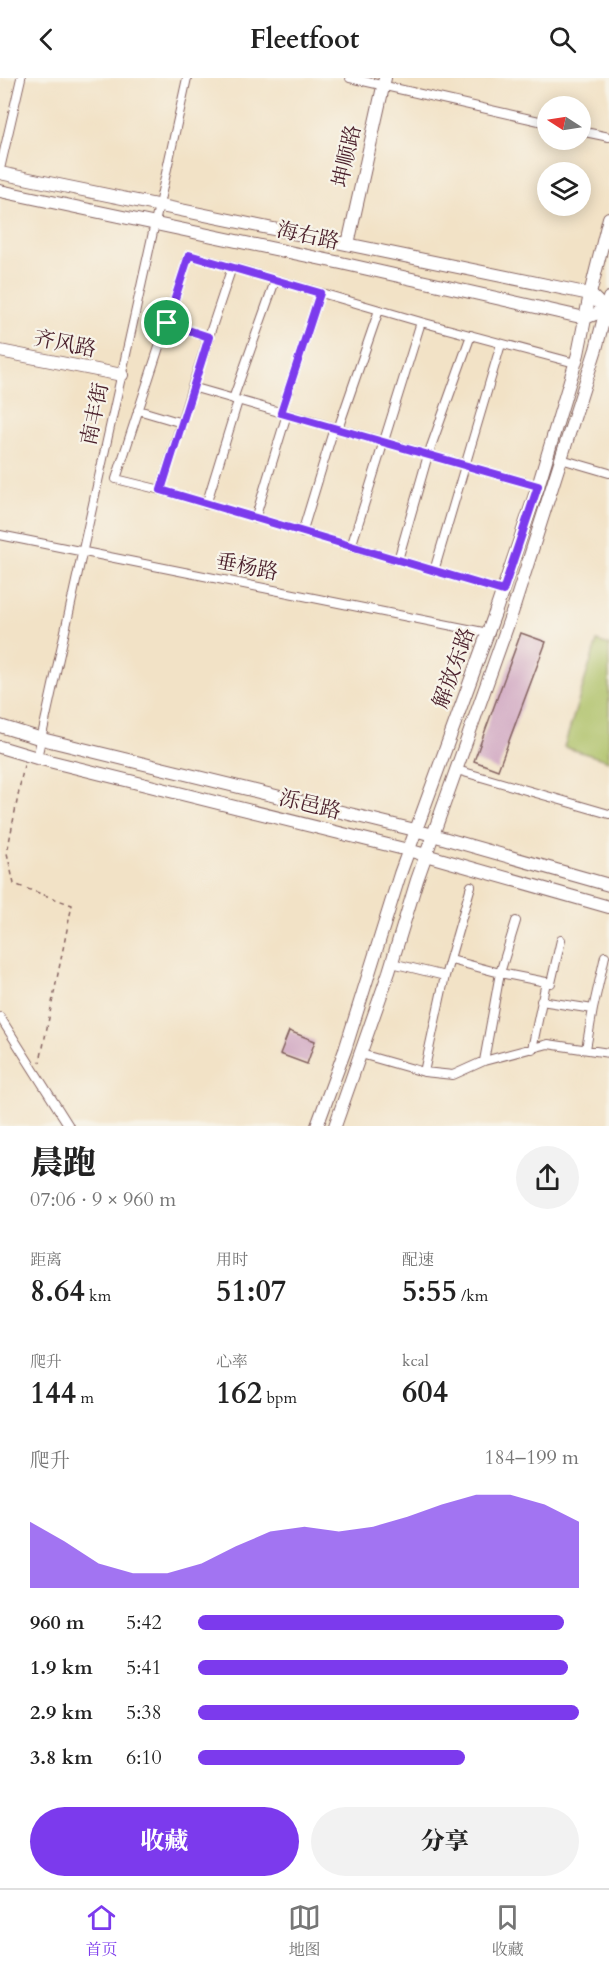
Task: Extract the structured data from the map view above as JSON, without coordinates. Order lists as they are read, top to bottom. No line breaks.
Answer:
{"streets":{"main road":["坤顺路","海右路","齐风路","解放东路","泺邑路"],"street":["南丰街","垂杨路"]},"crossings":[["坤顺路","海右路"],["海右路","南丰街"],["海右路","解放东路"],["齐风路","南丰街"],["南丰街","垂杨路"],["南丰街","泺邑路"],["垂杨路","解放东路"],["解放东路","泺邑路"]],"north":"left","page":{"header":"Fleetfoot","heading":["晨跑","07:06 · 9 × 960 m"],"stats":[["距离","8.64 km"],["用时","51:07"],["配速","5:55 /km"],["爬升","144 m"],["心率","162 bpm"],["kcal","604"]],"chart":["爬升","184–199 m"],"list":[{"name":"960 m","note":"5:42"},{"name":"1.9 km","note":"5:41"},{"name":"2.9 km","note":"5:38"},{"name":"3.8 km","note":"6:10"}],"buttons":["收藏","分享"],"tabs":["首页","地图","收藏"]}}
